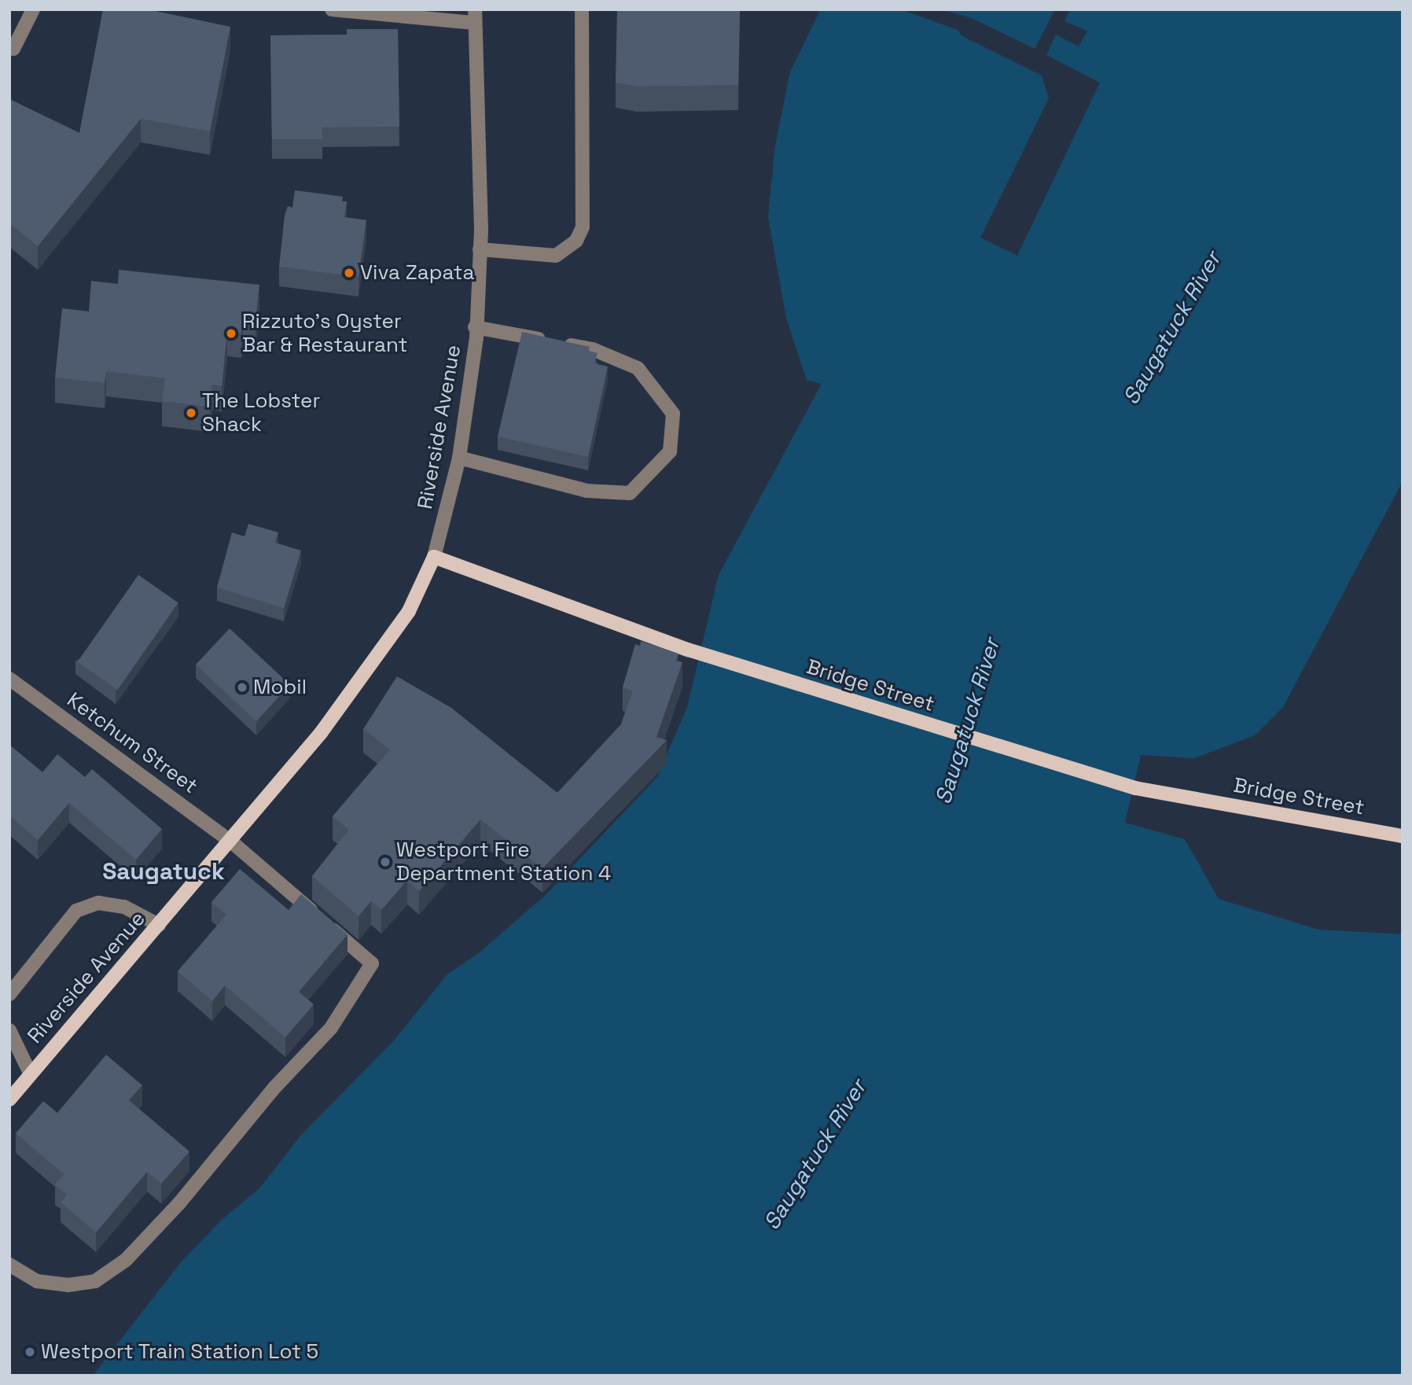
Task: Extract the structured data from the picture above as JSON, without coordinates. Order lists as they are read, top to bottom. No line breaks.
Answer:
{"streets":{"main road":["Riverside Avenue","Bridge Street"],"street":["Ketchum Street"]},"crossings":[["Riverside Avenue","Bridge Street"],["Riverside Avenue","Ketchum Street"]],"districts":["Saugatuck"],"water":["Saugatuck River"],"places":["Viva Zapata","Rizzuto's Oyster Bar & Restaurant","The Lobster Shack","Mobil","Westport Fire Department Station 4","Westport Train Station Lot 5"]}
